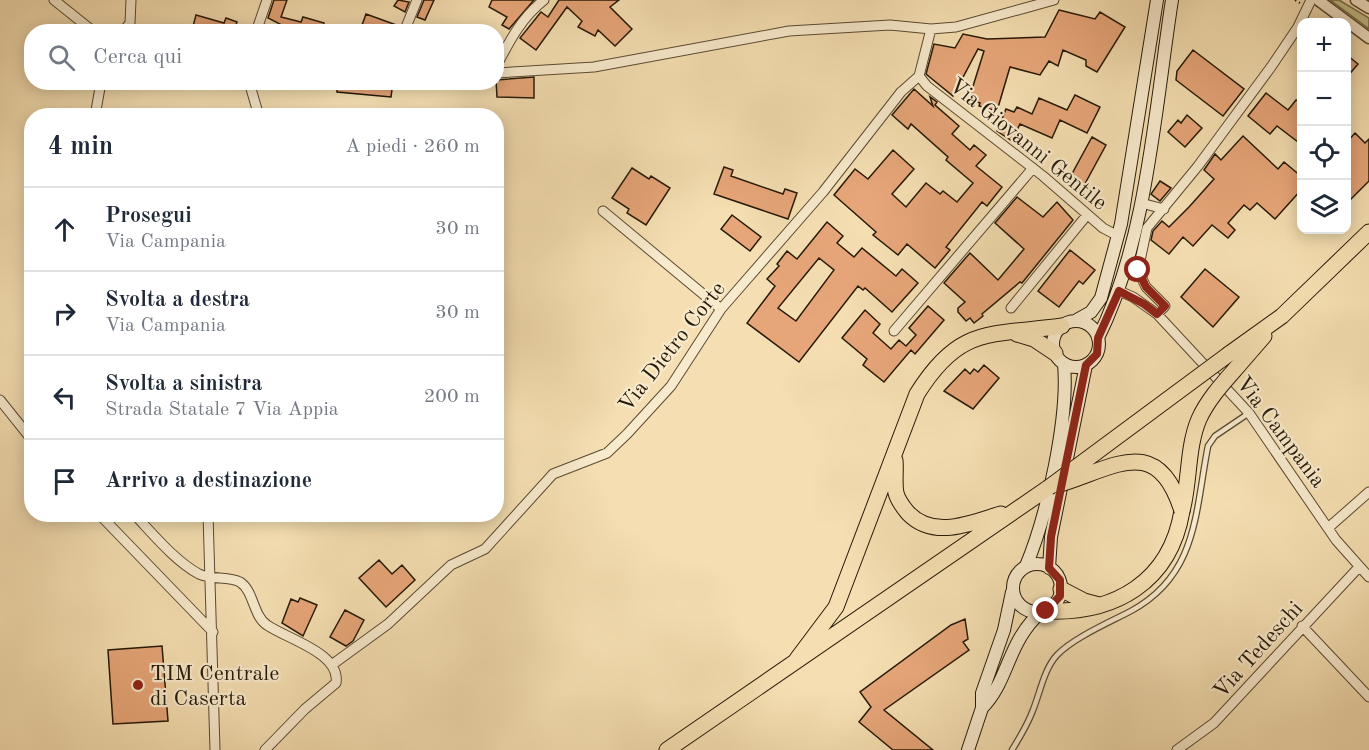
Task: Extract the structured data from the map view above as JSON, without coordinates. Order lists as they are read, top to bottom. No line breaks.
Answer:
{"streets":{"street":["Via Giovanni Gentile","Via Dietro Corte","Via Campania","Via Tedeschi"]},"crossings":[["Via Giovanni Gentile","Via Dietro Corte"],["Via Campania","Via Tedeschi"]],"places":["TIM Centrale di Caserta"],"page":{"map_buttons":["+","−"],"search":"Cerca qui","heading":["4 min","A piedi · 260 m"],"list":[["Prosegui","Via Campania","30 m"],["Svolta a destra","Via Campania","30 m"],["Svolta a sinistra","Strada Statale 7 Via Appia","200 m"],"Arrivo a destinazione"]}}
